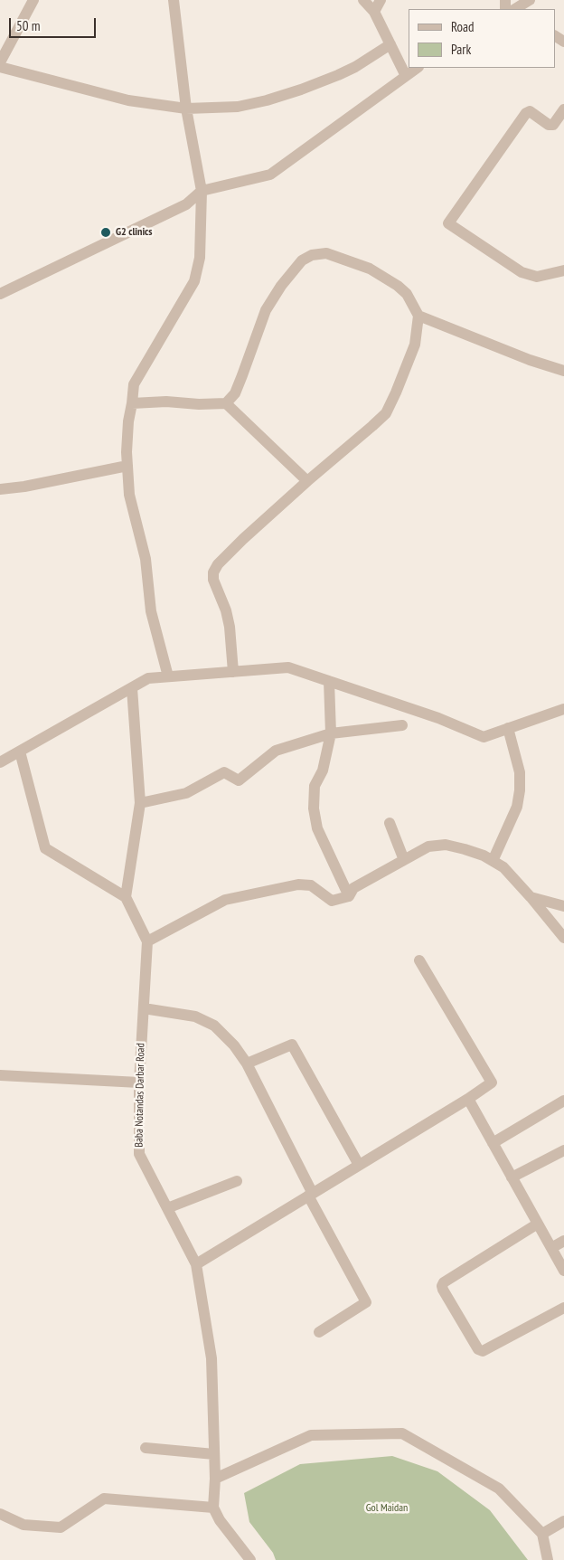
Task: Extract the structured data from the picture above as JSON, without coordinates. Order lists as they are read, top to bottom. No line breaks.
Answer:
{"streets":{"street":["Baba Notandas Darbar Road"]},"parks":["Gol Maidan"],"places":["G2 clinics"],"legend":["Road","Park"],"scale_bar":"50 m"}
